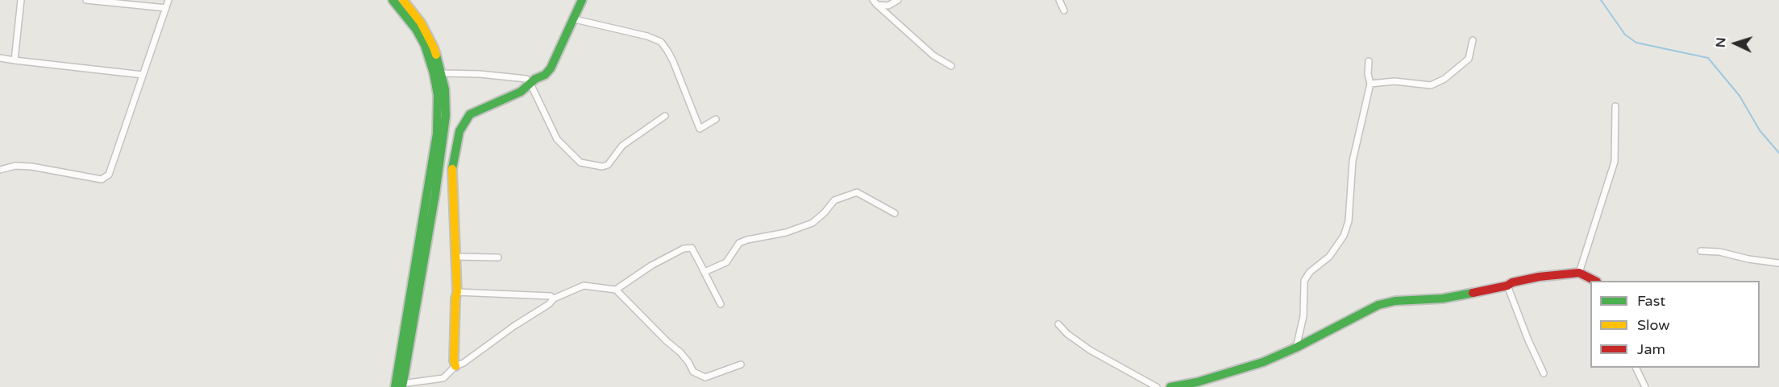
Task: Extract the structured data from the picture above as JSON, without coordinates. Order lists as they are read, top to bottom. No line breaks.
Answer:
{"legend":["Fast","Slow","Jam"],"north":"left"}
